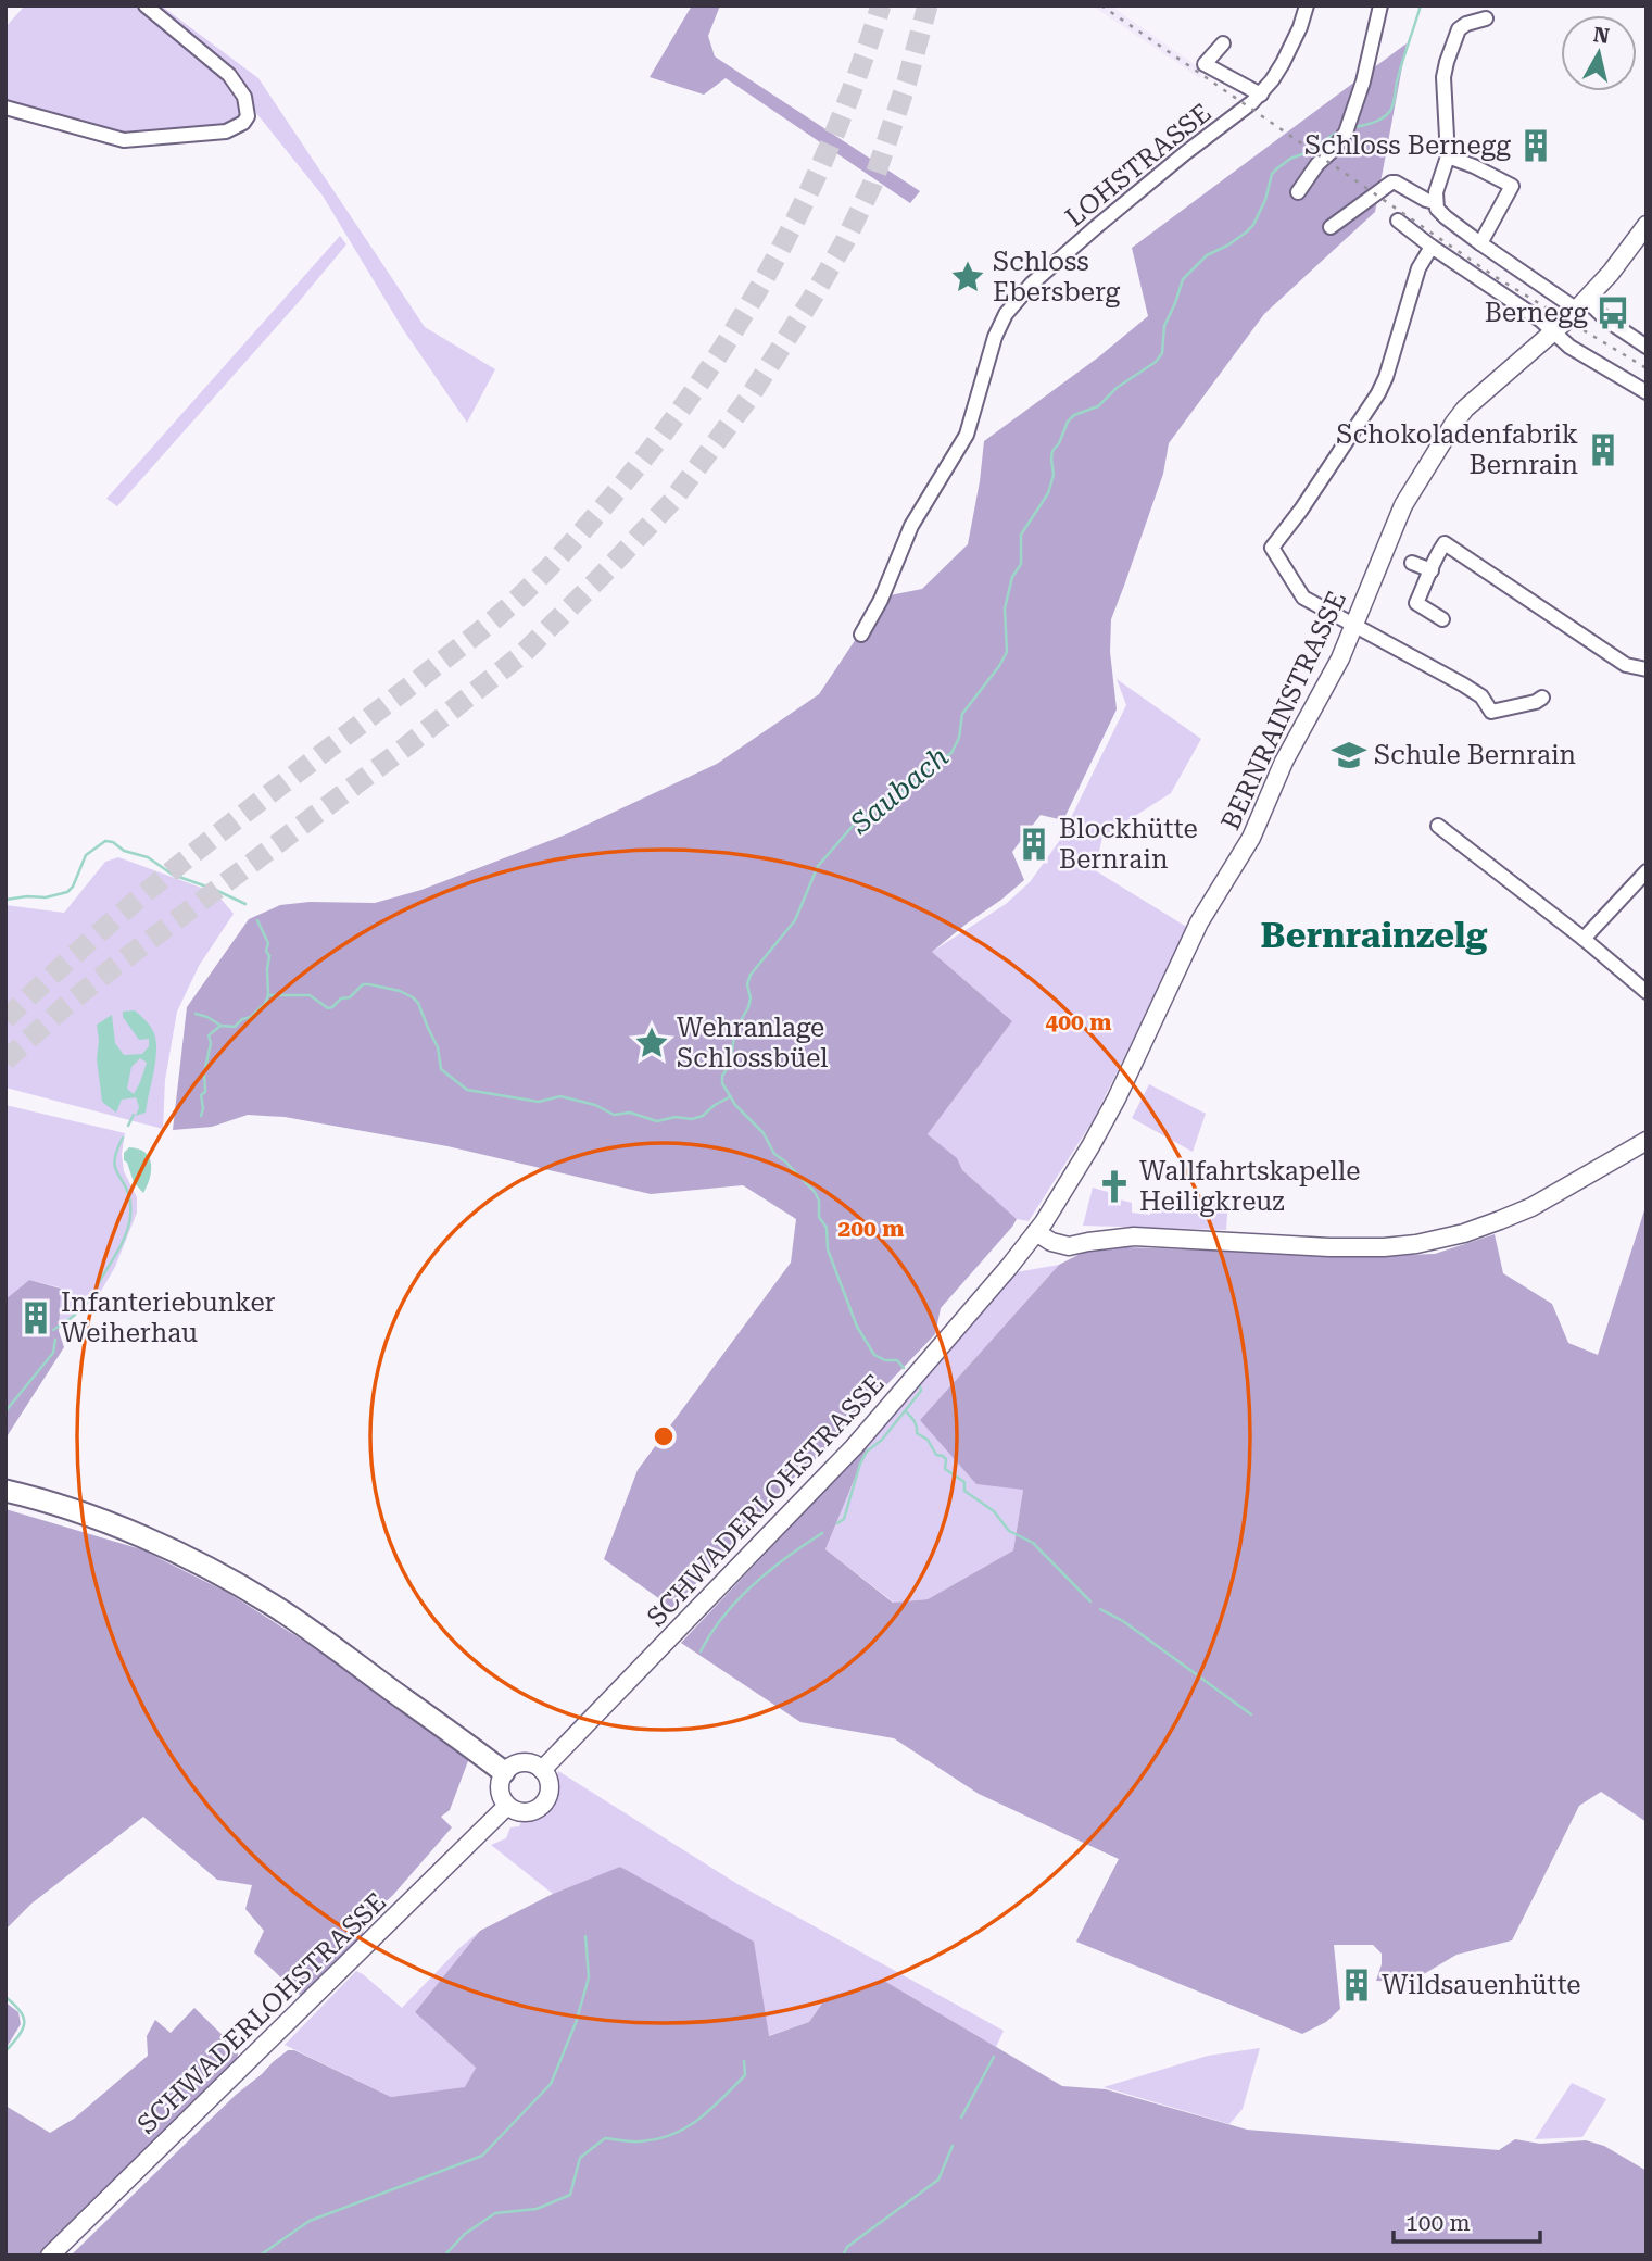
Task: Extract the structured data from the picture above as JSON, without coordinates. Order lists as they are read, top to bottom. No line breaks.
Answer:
{"streets":{"main road":["BERNRAINSTRASSE","SCHWADERLOHSTRASSE"],"street":["LOHSTRASSE"]},"crossings":[["BERNRAINSTRASSE","SCHWADERLOHSTRASSE"]],"districts":["Bernrainzelg"],"water":["Saubach"],"places":{"building":["Schloss Bernegg","Schokoladenfabrik Bernrain","Blockhütte Bernrain","Infanteriebunker Weiherhau","Wildsauenhütte"],"place":["Schloss Ebersberg","Wehranlage Schlossbüel"],"bus stop":["Bernegg"],"school or university":["Schule Bernrain"],"church":["Wallfahrtskapelle Heiligkreuz"]},"scale_bar":"100 m","north":"top","rings":["400 m","200 m"]}
